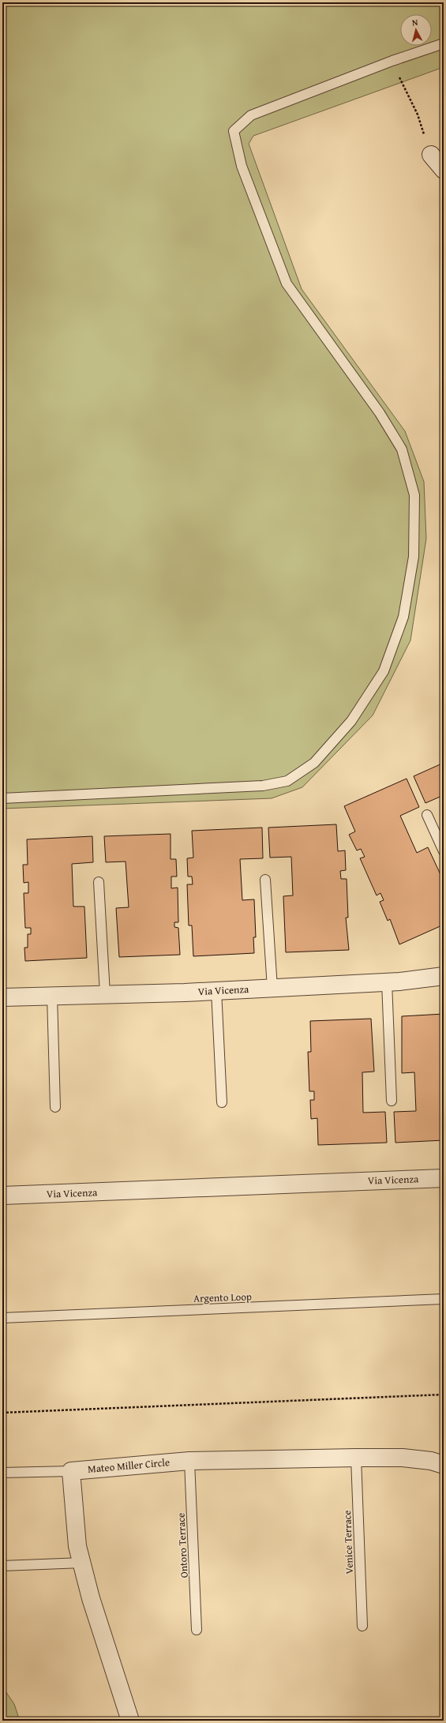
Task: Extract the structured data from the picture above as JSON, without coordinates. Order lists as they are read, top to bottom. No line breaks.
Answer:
{"streets":{"street":["Via Vicenza","Mateo Miller Circle"],"lane":["Argento Loop","Venice Terrace","Ontoro Terrace"]},"crossings":[["Mateo Miller Circle","Venice Terrace"],["Mateo Miller Circle","Ontoro Terrace"]],"north":"top"}
